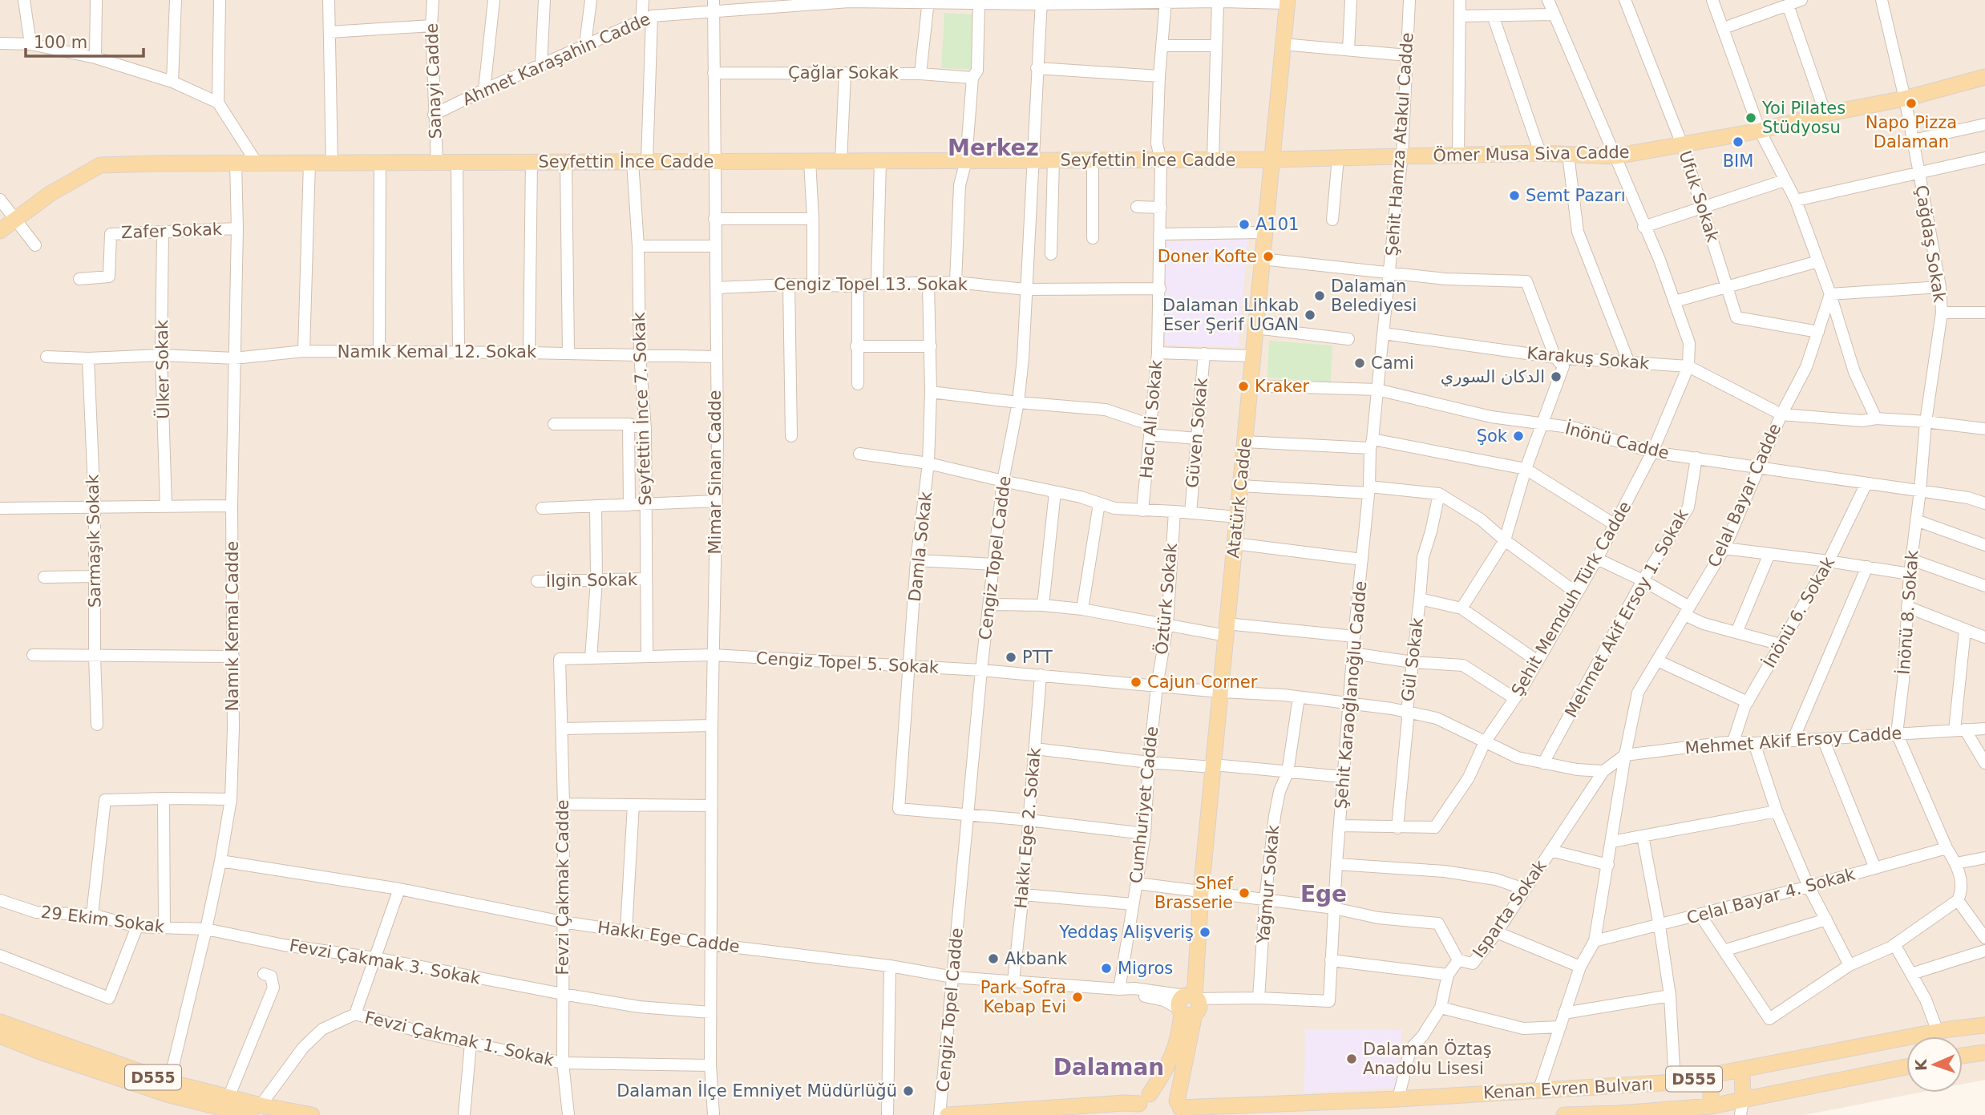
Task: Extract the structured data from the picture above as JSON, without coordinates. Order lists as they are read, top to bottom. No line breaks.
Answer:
{"streets":{"main road":["Ömer Musa Siva Cadde","Seyfettin İnce Cadde","Atatürk Cadde","D555","Kenan Evren Bulvarı"],"street":["Ahmet Karaşahin Cadde","Çağlar Sokak","Sanayi Cadde","Şehit Hamza Atakul Cadde","Ufuk Sokak","Zafer Sokak","Çağdaş Sokak","Cengiz Topel 13. Sokak","Namık Kemal 12. Sokak","Karakuş Sokak","Ülker Sokak","Seyfettin İnce 7. Sokak","Hacı Ali Sokak","Güven Sokak","İnönü Cadde","Mimar Sinan Cadde","Celal Bayar Cadde","Sarmaşık Sokak","Damla Sokak","Cengiz Topel Cadde","İlgin Sokak","Öztürk Sokak","Şehit Memduh Türk Cadde","İnönü 6. Sokak","İnönü 8. Sokak","Mehmet Akif Ersoy 1. Sokak","Namık Kemal Cadde","Gül Sokak","Cengiz Topel 5. Sokak","Şehit Karaoğlanoğlu Cadde","Mehmet Akif Ersoy Cadde","Cumhuriyet Cadde","Hakkı Ege 2. Sokak","Yağmur Sokak","Fevzi Çakmak Cadde","Celal Bayar 4. Sokak","Isparta Sokak","29 Ekim Sokak","Hakkı Ege Cadde","Fevzi Çakmak 3. Sokak","Fevzi Çakmak 1. Sokak"]},"crossings":[["Ahmet Karaşahin Cadde","Sanayi Cadde"],["Ahmet Karaşahin Cadde","Seyfettin İnce 7. Sokak"],["Ahmet Karaşahin Cadde","Hacı Ali Sokak"],["Ahmet Karaşahin Cadde","Mimar Sinan Cadde"],["Ahmet Karaşahin Cadde","Atatürk Cadde"],["Ahmet Karaşahin Cadde","Cengiz Topel Cadde"],["Çağlar Sokak","Mimar Sinan Cadde"],["Sanayi Cadde","Seyfettin İnce Cadde"],["Şehit Hamza Atakul Cadde","Ömer Musa Siva Cadde"],["Şehit Hamza Atakul Cadde","Karakuş Sokak"],["Şehit Hamza Atakul Cadde","İnönü Cadde"],["Şehit Hamza Atakul Cadde","Şehit Karaoğlanoğlu Cadde"],["Ömer Musa Siva Cadde","Seyfettin İnce Cadde"],["Ömer Musa Siva Cadde","Ufuk Sokak"],["Ömer Musa Siva Cadde","Çağdaş Sokak"],["Ömer Musa Siva Cadde","Atatürk Cadde"],["Seyfettin İnce Cadde","Seyfettin İnce 7. Sokak"],["Seyfettin İnce Cadde","Hacı Ali Sokak"],["Seyfettin İnce Cadde","Mimar Sinan Cadde"],["Seyfettin İnce Cadde","Atatürk Cadde"],["Seyfettin İnce Cadde","Cengiz Topel Cadde"],["Seyfettin İnce Cadde","Namık Kemal Cadde"],["Ufuk Sokak","Celal Bayar Cadde"],["Zafer Sokak","Ülker Sokak"],["Zafer Sokak","Namık Kemal Cadde"],["Çağdaş Sokak","İnönü Cadde"],["Çağdaş Sokak","İnönü 8. Sokak"],["Cengiz Topel 13. Sokak","Hacı Ali Sokak"],["Cengiz Topel 13. Sokak","Mimar Sinan Cadde"],["Cengiz Topel 13. Sokak","Damla Sokak"],["Cengiz Topel 13. Sokak","Cengiz Topel Cadde"],["Namık Kemal 12. Sokak","Ülker Sokak"],["Namık Kemal 12. Sokak","Seyfettin İnce 7. Sokak"],["Namık Kemal 12. Sokak","Mimar Sinan Cadde"],["Namık Kemal 12. Sokak","Sarmaşık Sokak"],["Namık Kemal 12. Sokak","Namık Kemal Cadde"],["Karakuş Sokak","Celal Bayar Cadde"],["Karakuş Sokak","Şehit Memduh Türk Cadde"],["Seyfettin İnce 7. Sokak","İlgin Sokak"],["Seyfettin İnce 7. Sokak","Cengiz Topel 5. Sokak"],["İnönü Cadde","Celal Bayar Cadde"],["İnönü Cadde","Atatürk Cadde"],["İnönü Cadde","Şehit Memduh Türk Cadde"],["İnönü Cadde","İnönü 6. Sokak"],["İnönü Cadde","İnönü 8. Sokak"],["İnönü Cadde","Mehmet Akif Ersoy 1. Sokak"],["İnönü Cadde","Şehit Karaoğlanoğlu Cadde"],["Mimar Sinan Cadde","Cengiz Topel 5. Sokak"],["Mimar Sinan Cadde","Hakkı Ege Cadde"],["Mimar Sinan Cadde","Fevzi Çakmak 3. Sokak"],["Mimar Sinan Cadde","Fevzi Çakmak 1. Sokak"],["Celal Bayar Cadde","Mehmet Akif Ersoy Cadde"],["Celal Bayar Cadde","Celal Bayar 4. Sokak"],["Celal Bayar Cadde","Kenan Evren Bulvarı"],["Atatürk Cadde","Cengiz Topel 5. Sokak"],["Atatürk Cadde","Hakkı Ege Cadde"],["Atatürk Cadde","Kenan Evren Bulvarı"],["Damla Sokak","Cengiz Topel Cadde"],["Damla Sokak","Cengiz Topel 5. Sokak"],["Cengiz Topel Cadde","Cengiz Topel 5. Sokak"],["Cengiz Topel Cadde","Hakkı Ege Cadde"],["Öztürk Sokak","Cengiz Topel 5. Sokak"],["Öztürk Sokak","Cumhuriyet Cadde"],["Şehit Memduh Türk Cadde","Gül Sokak"],["İnönü 6. Sokak","Mehmet Akif Ersoy Cadde"],["İnönü 8. Sokak","Mehmet Akif Ersoy Cadde"],["Namık Kemal Cadde","29 Ekim Sokak"],["Namık Kemal Cadde","Hakkı Ege Cadde"],["Namık Kemal Cadde","Fevzi Çakmak 3. Sokak"],["Namık Kemal Cadde","D555"],["Cengiz Topel 5. Sokak","Şehit Karaoğlanoğlu Cadde"],["Cengiz Topel 5. Sokak","Cumhuriyet Cadde"],["Cengiz Topel 5. Sokak","Hakkı Ege 2. Sokak"],["Cengiz Topel 5. Sokak","Yağmur Sokak"],["Cengiz Topel 5. Sokak","Fevzi Çakmak Cadde"],["Şehit Karaoğlanoğlu Cadde","Hakkı Ege Cadde"],["Mehmet Akif Ersoy Cadde","Isparta Sokak"],["Cumhuriyet Cadde","Hakkı Ege Cadde"],["Hakkı Ege 2. Sokak","Hakkı Ege Cadde"],["Yağmur Sokak","Hakkı Ege Cadde"],["Fevzi Çakmak Cadde","Hakkı Ege Cadde"],["Fevzi Çakmak Cadde","Fevzi Çakmak 3. Sokak"],["Fevzi Çakmak Cadde","Fevzi Çakmak 1. Sokak"],["Isparta Sokak","Kenan Evren Bulvarı"],["29 Ekim Sokak","Fevzi Çakmak 3. Sokak"]],"districts":["Merkez","Ege","Dalaman"],"places":["Napo Pizza Dalaman","Yoi Pilates Stüdyosu","BIM","Semt Pazarı","A101","Doner Kofte","Dalaman Belediyesi","Dalaman Lihkab Eser Şerif UGAN","Cami","الدكان السوري","Kraker","Şok","PTT","Cajun Corner","Shef Brasserie","Yeddaş Alişveriş","Akbank","Migros","Park Sofra Kebap Evi","Dalaman Öztaş Anadolu Lisesi","Dalaman İlçe Emniyet Müdürlüğü"],"scale_bar":"100 m","north":"left"}
